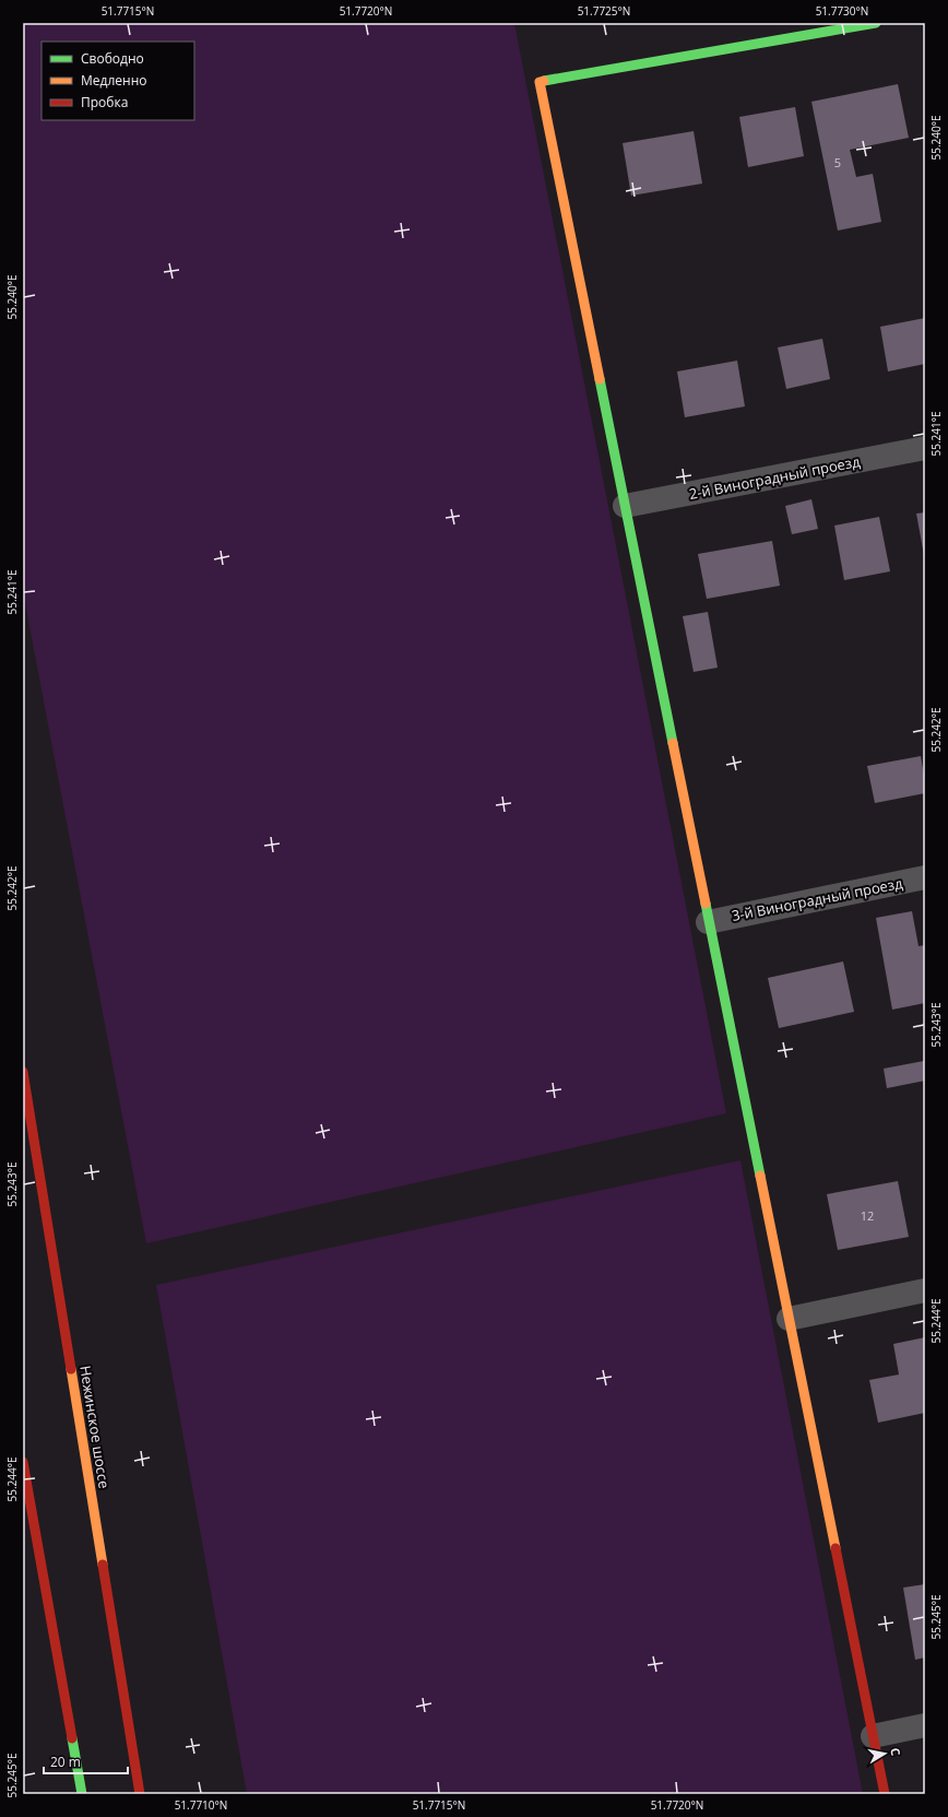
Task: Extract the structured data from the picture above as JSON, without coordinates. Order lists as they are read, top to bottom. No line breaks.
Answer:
{"streets":{"street":["2-й Виноградный проезд","3-й Виноградный проезд","Нежинское шоссе"]},"house_numbers":["5","12"],"legend":["Свободно","Медленно","Пробка"],"scale_bar":"20 m","north":"right","coordinates":["51.7715°N","51.7720°N","51.7725°N","51.7730°N","55.240°E","55.241°E","55.242°E","55.243°E","55.244°E","55.245°E","51.7710°N"]}
